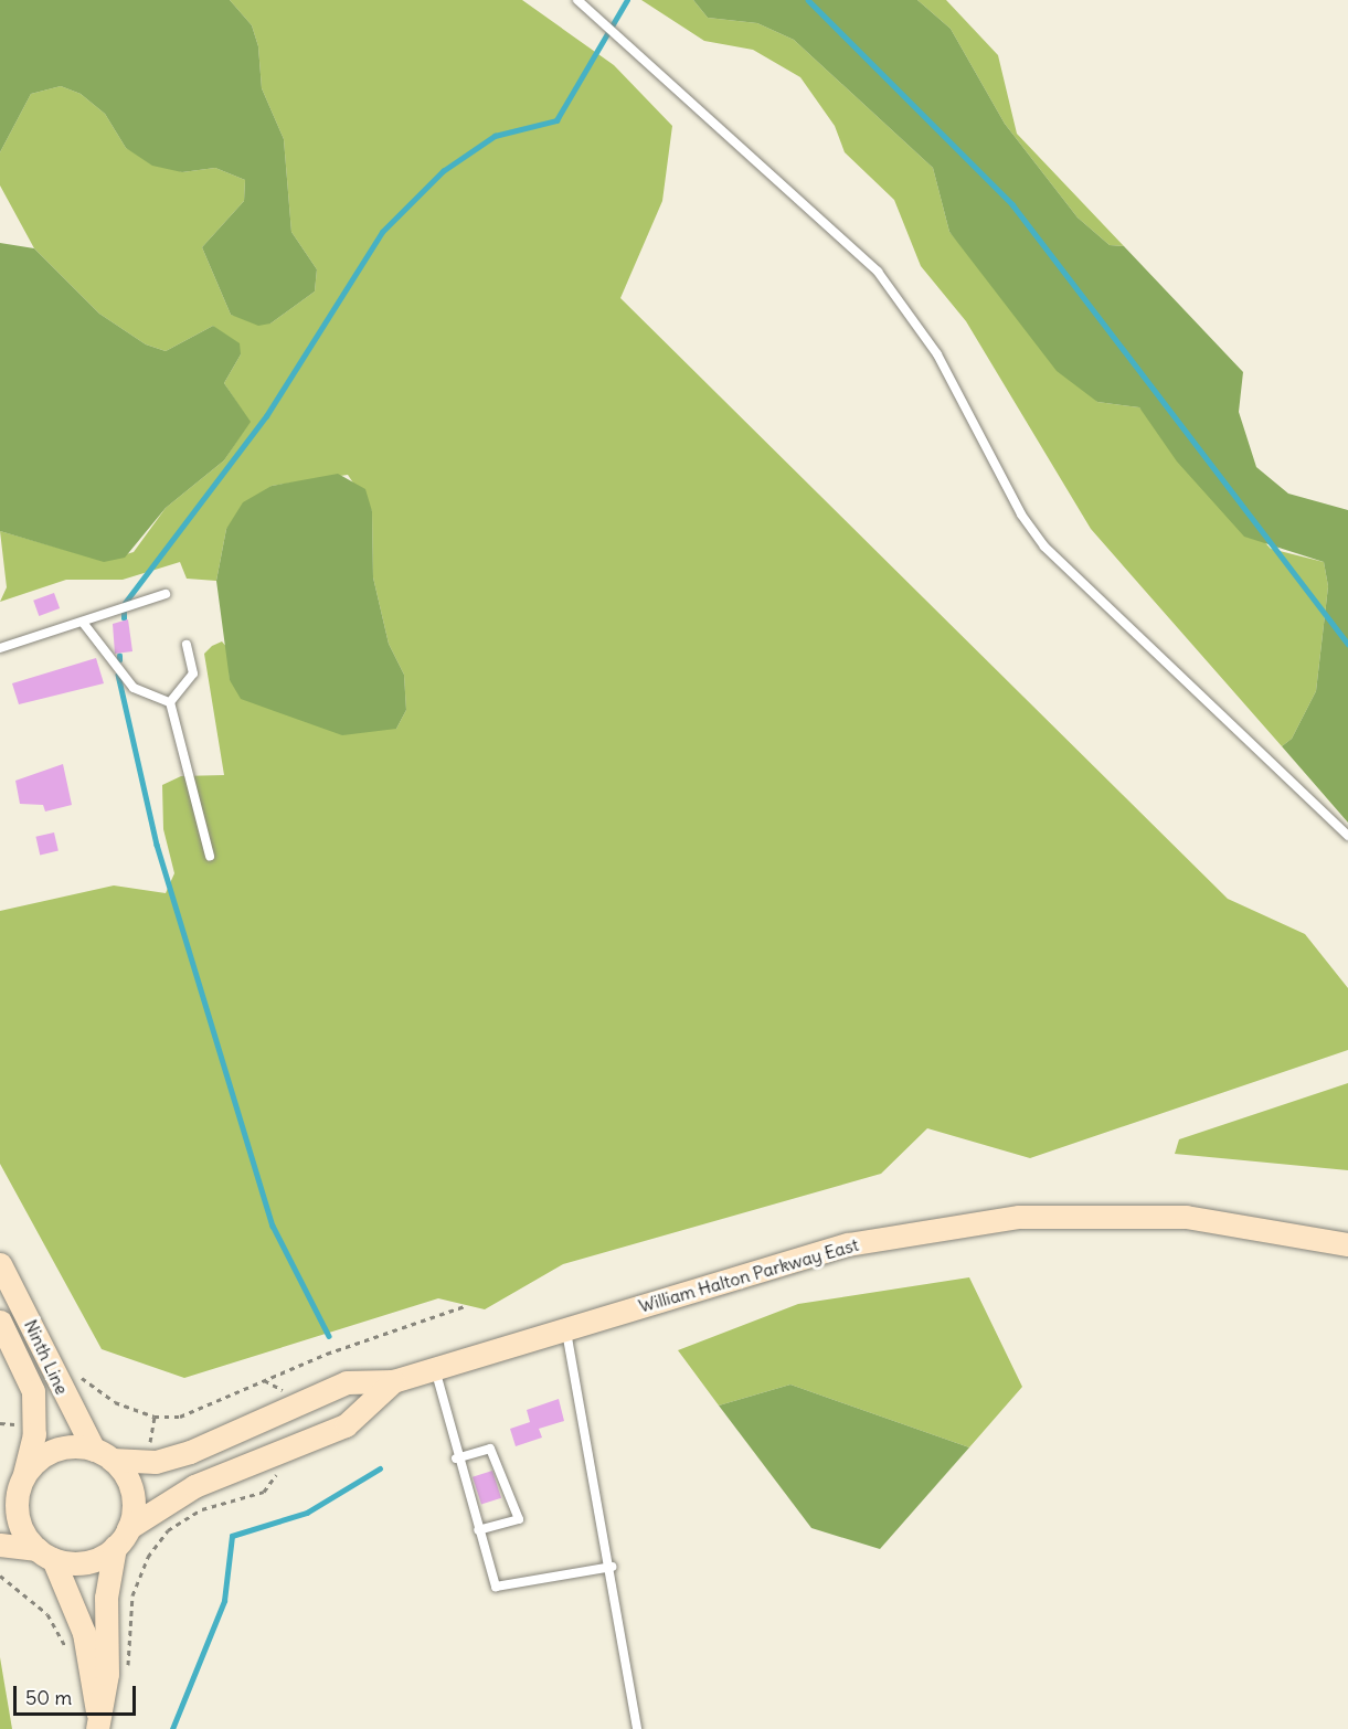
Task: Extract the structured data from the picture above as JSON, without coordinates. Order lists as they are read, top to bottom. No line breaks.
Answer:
{"streets":{"main road":["William Halton Parkway East","Ninth Line"]},"crossings":[["William Halton Parkway East","Ninth Line"]],"scale_bar":"50 m"}
